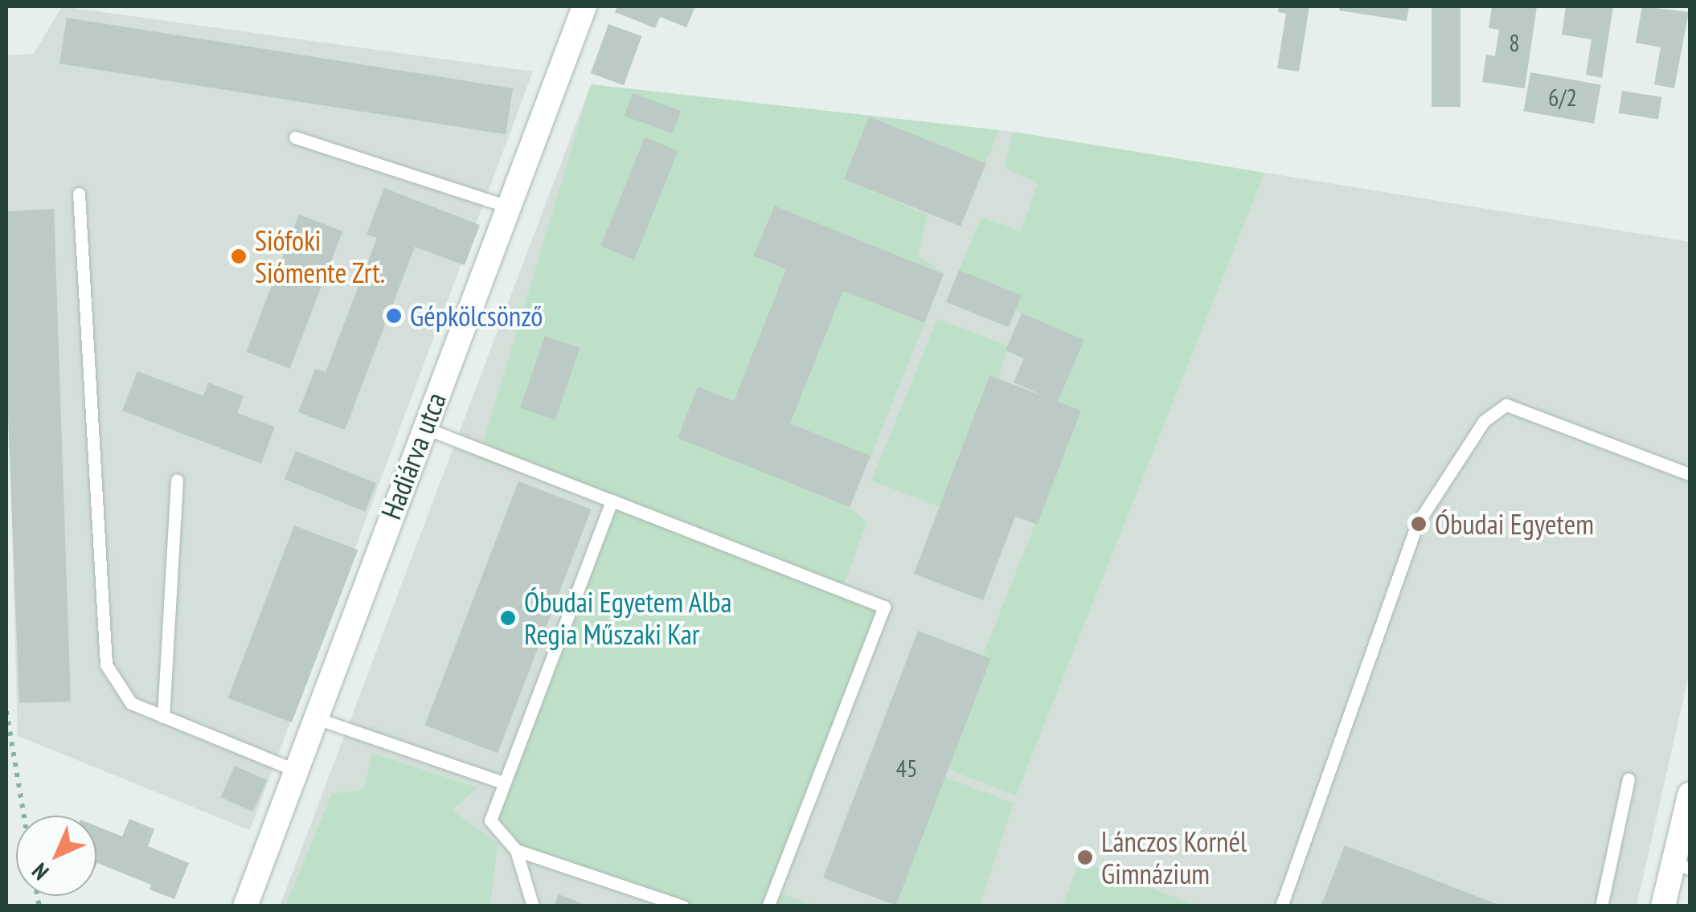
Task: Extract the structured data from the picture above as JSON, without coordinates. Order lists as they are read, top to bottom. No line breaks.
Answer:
{"streets":{"street":["Hadiárva utca"]},"places":["Siófoki Siómente Zrt.","Gépkölcsönző","Óbudai Egyetem","Óbudai Egyetem Alba Regia Műszaki Kar","Lánczos Kornél Gimnázium"],"house_numbers":["8","6/2","45"],"north":"bottom left"}
